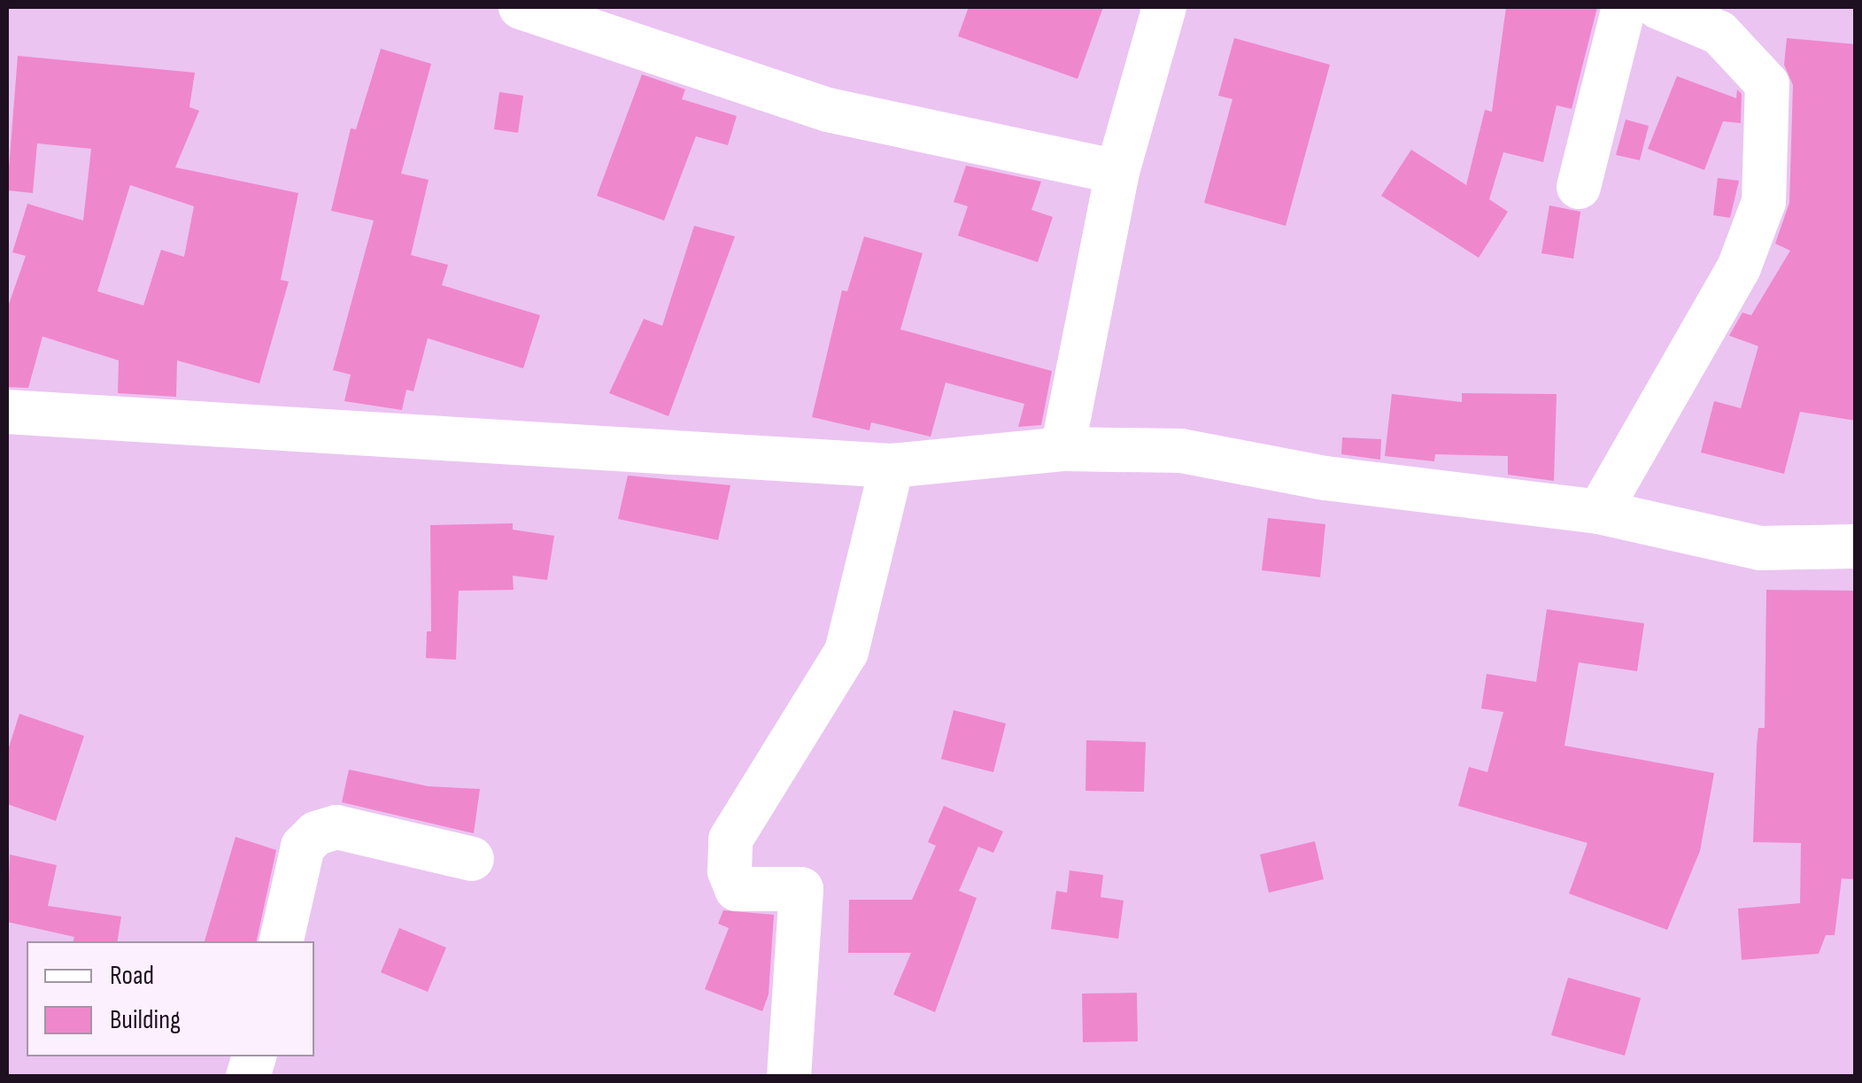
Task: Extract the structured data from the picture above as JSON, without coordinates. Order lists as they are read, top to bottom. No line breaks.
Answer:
{"legend":["Road","Building"]}
